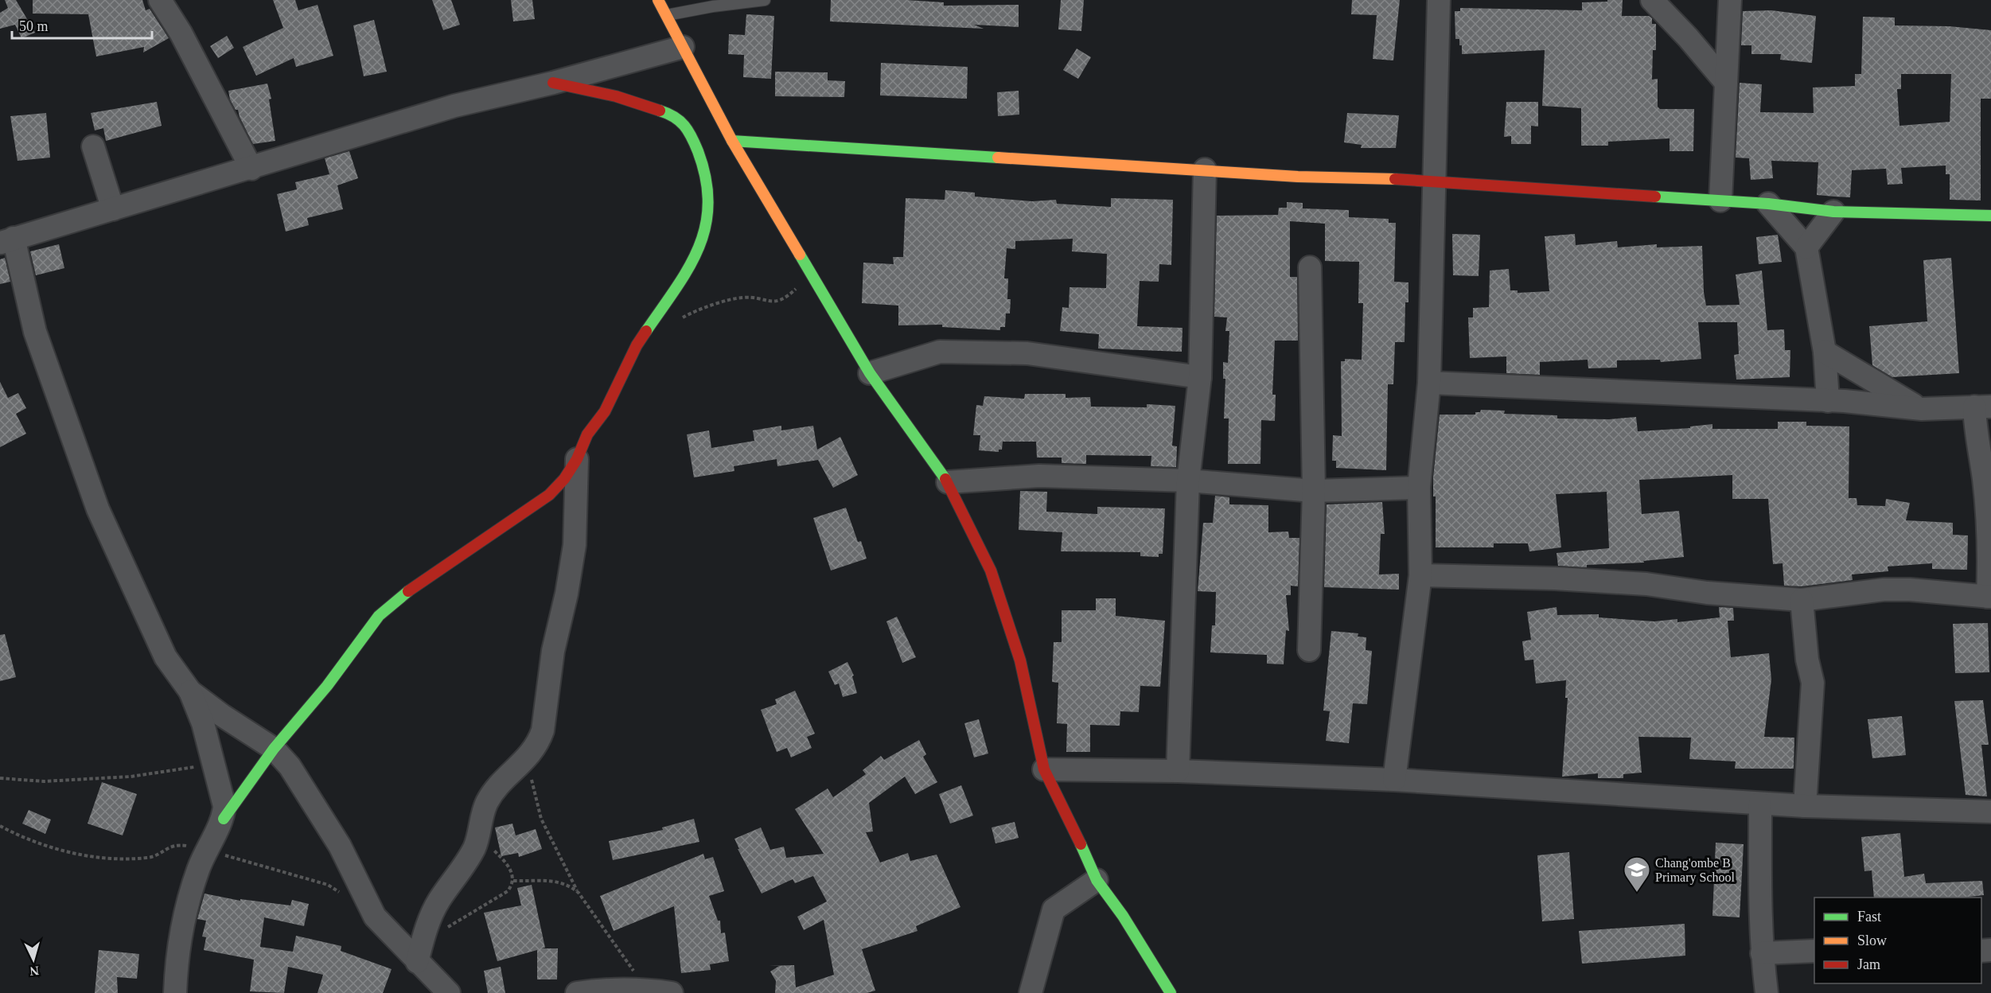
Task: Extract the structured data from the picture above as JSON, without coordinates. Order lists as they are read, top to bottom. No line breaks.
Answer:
{"places":{"school or university":["Chang'ombe B Primary School"]},"legend":["Fast","Slow","Jam"],"scale_bar":"50 m","north":"bottom"}
